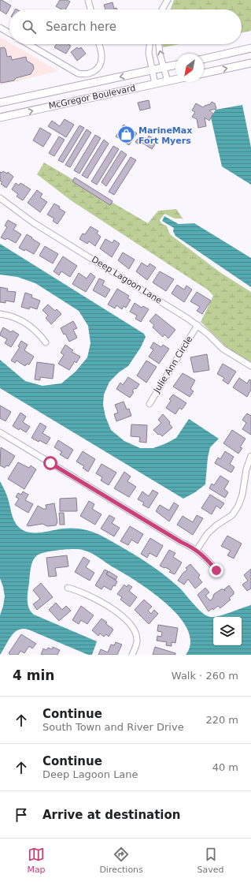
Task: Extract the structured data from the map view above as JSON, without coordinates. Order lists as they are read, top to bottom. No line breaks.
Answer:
{"streets":{"main road":["McGregor Boulevard"],"street":["Deep Lagoon Lane","Julie Ann Circle"]},"crossings":[["Deep Lagoon Lane","Julie Ann Circle"]],"places":{"shop":["MarineMax Fort Myers"]},"north":"bottom left","page":{"search":"Search here","heading":["4 min","Walk · 260 m"],"list":[["Continue","South Town and River Drive","220 m"],["Continue","Deep Lagoon Lane","40 m"],"Arrive at destination"],"nav":["Map","Directions","Saved"]}}
